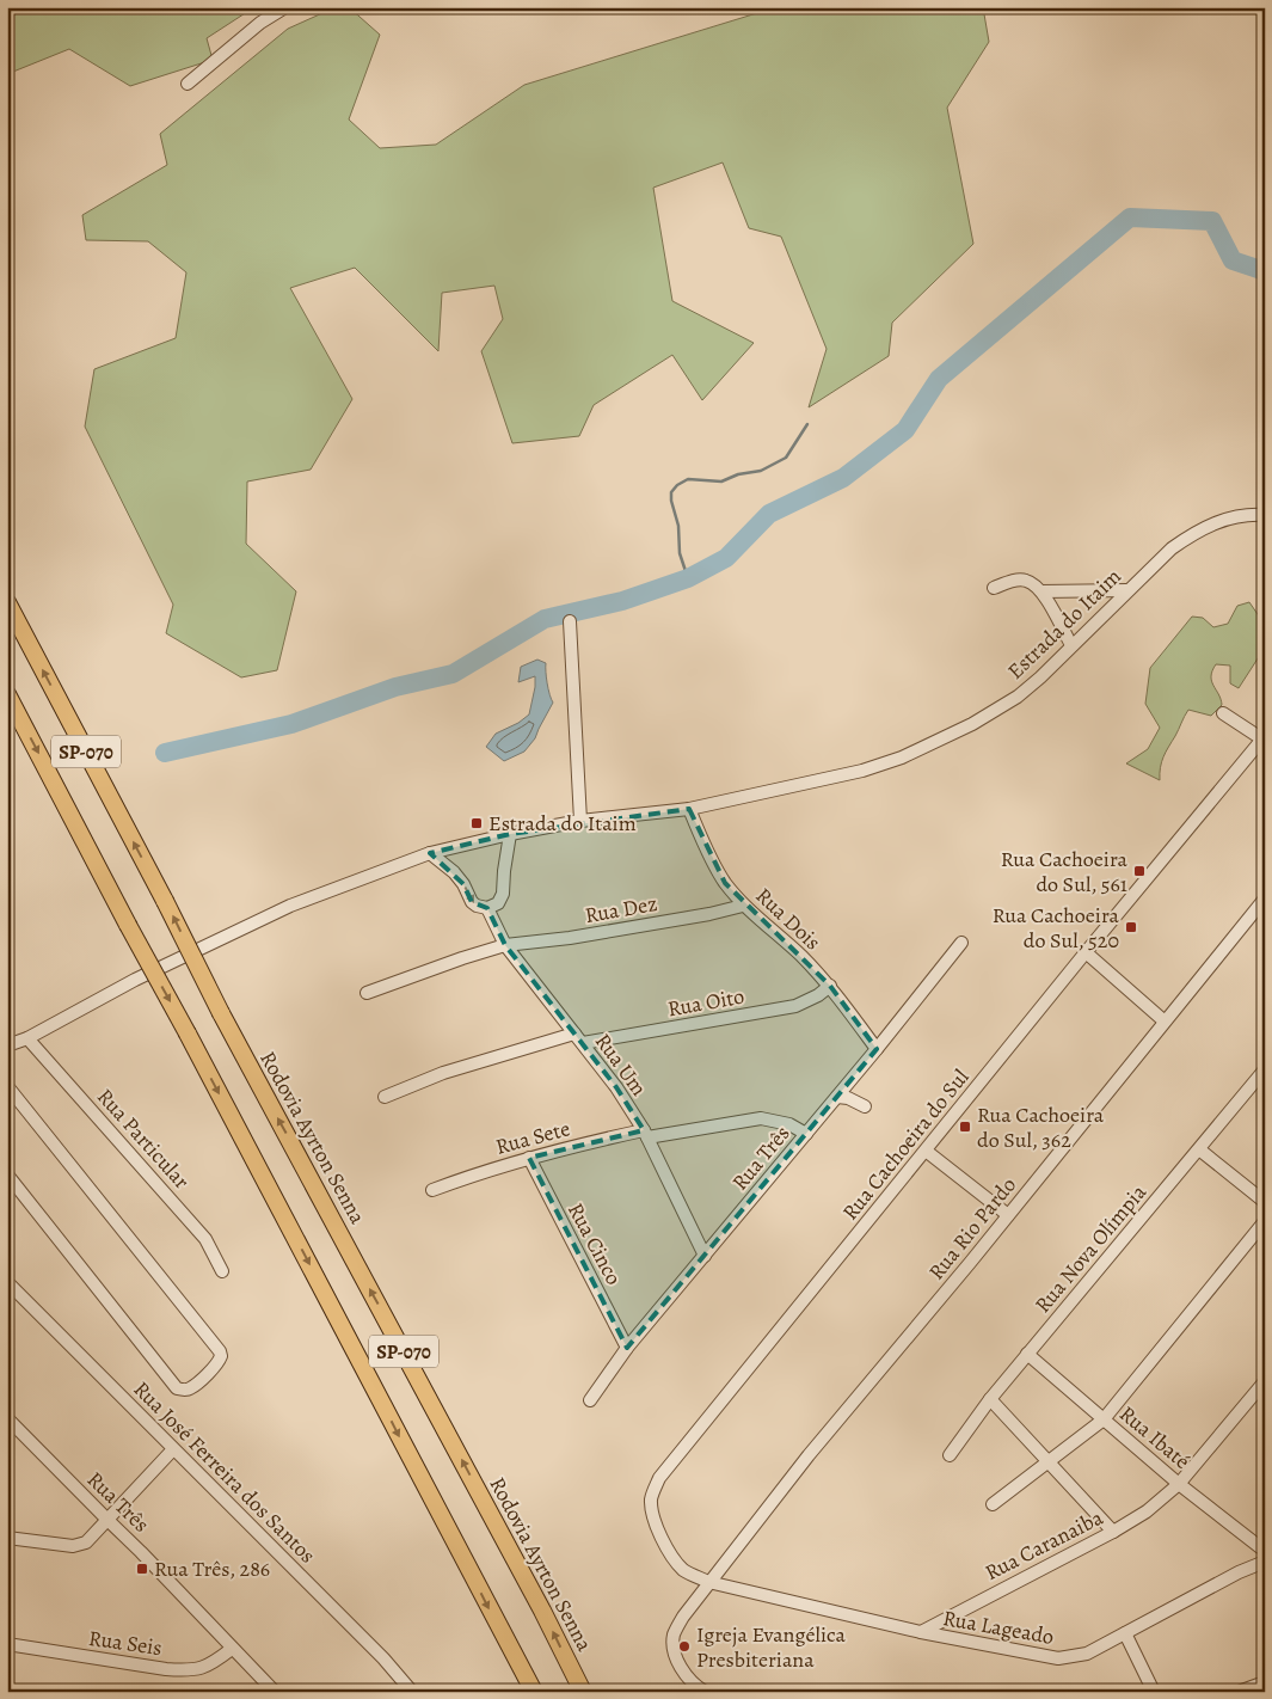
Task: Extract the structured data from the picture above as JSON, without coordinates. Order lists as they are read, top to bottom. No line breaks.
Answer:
{"streets":{"highway":["SP-070","Rodovia Ayrton Senna"],"street":["Estrada do Itaim","Rua Dez","Rua Dois","Rua Oito","Rua Um","Rua Sete","Rua Particular","Rua Cachoeira do Sul","Rua Três","Rua Rio Pardo","Rua Cinco","Rua Nova Olímpia","Rua Ibaté","Rua José Ferreira dos Santos","Rua Caranaiba","Rua Lageado","Rua Seis"]},"crossings":[["Estrada do Itaim","Rua Dois"],["Estrada do Itaim","Rua Um"],["Estrada do Itaim","Rua Particular"],["Rua Dez","Rua Dois"],["Rua Dez","Rua Um"],["Rua Dois","Rua Oito"],["Rua Dois","Rua Três"],["Rua Oito","Rua Um"],["Rua Um","Rua Sete"],["Rua Um","Rua Três"],["Rua Sete","Rua Cinco"],["Rua Cachoeira do Sul","Rua Rio Pardo"],["Rua Cachoeira do Sul","Rua Lageado"],["Rua Três","Rua Cinco"],["Rua Três","Rua Seis"],["Rua Rio Pardo","Rua Lageado"],["Rua Nova Olímpia","Rua Ibaté"],["Rua Ibaté","Rua Caranaiba"],["Rua Caranaiba","Rua Lageado"]],"places":{"transit":["Estrada do Itaim","Rua Cachoeira do Sul, 561","Rua Cachoeira do Sul, 520","Rua Cachoeira do Sul, 362","Rua Três, 286"],"other":["Igreja Evangélica Presbiteriana"]}}
